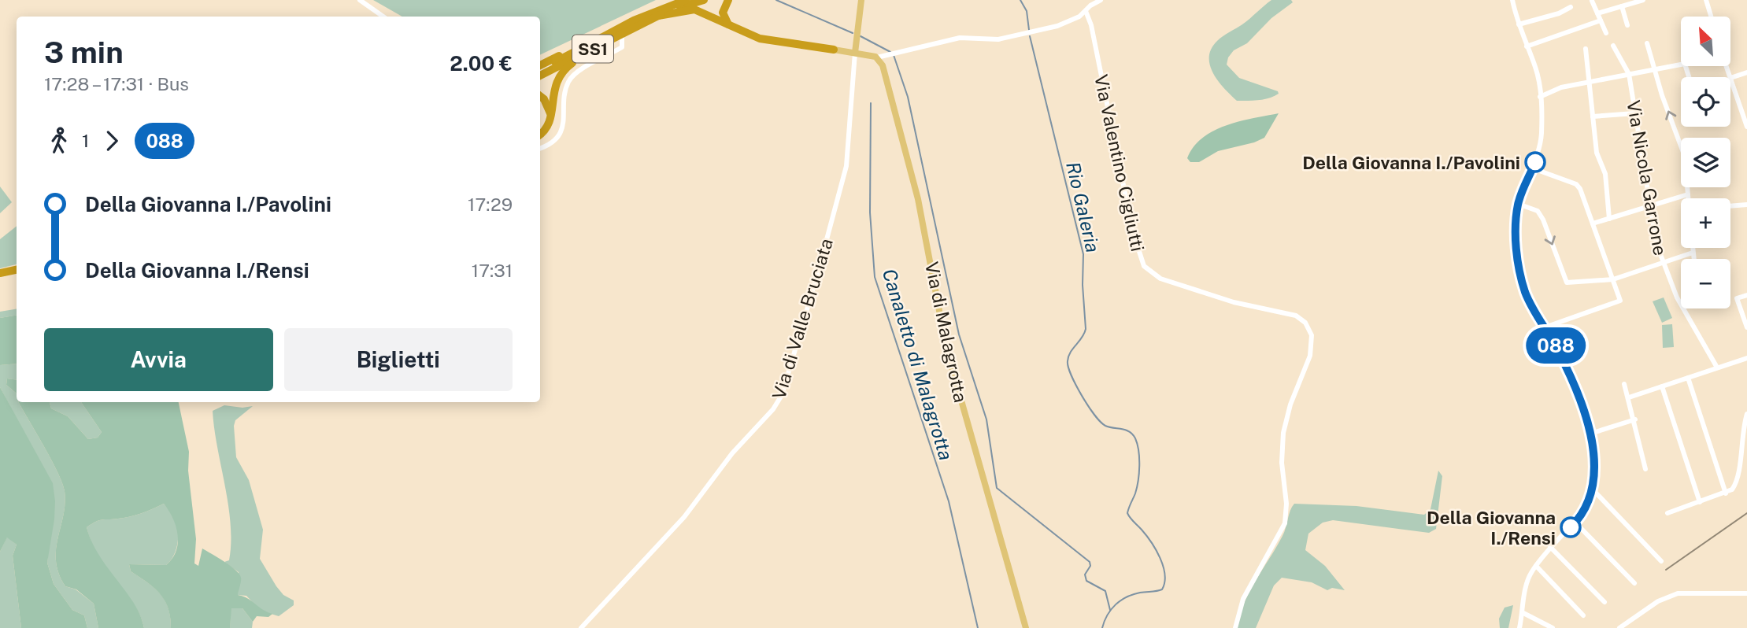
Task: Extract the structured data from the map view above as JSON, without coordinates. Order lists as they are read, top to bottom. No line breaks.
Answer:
{"streets":{"highway":["SS1"],"main road":["Via di Malagrotta"],"street":["Via Valentino Cigliutti","Via Nicola Garrone","Via di Valle Bruciata"]},"water":["Rio Galeria","Canaletto di Malagrotta"],"places":["Della Giovanna I./Pavolini","Della Giovanna I./Rensi"],"lines":["bus line 088"],"north":"top left","page":{"on_map":"088","map_buttons":["+","−"],"heading":["3 min","17:28 – 17:31 · Bus","2.00 €"],"legs":["1","088"],"list":[{"name":"Della Giovanna I./Pavolini","value":"17:29"},{"name":"Della Giovanna I./Rensi","value":"17:31"}],"buttons":["Avvia","Biglietti"]}}
